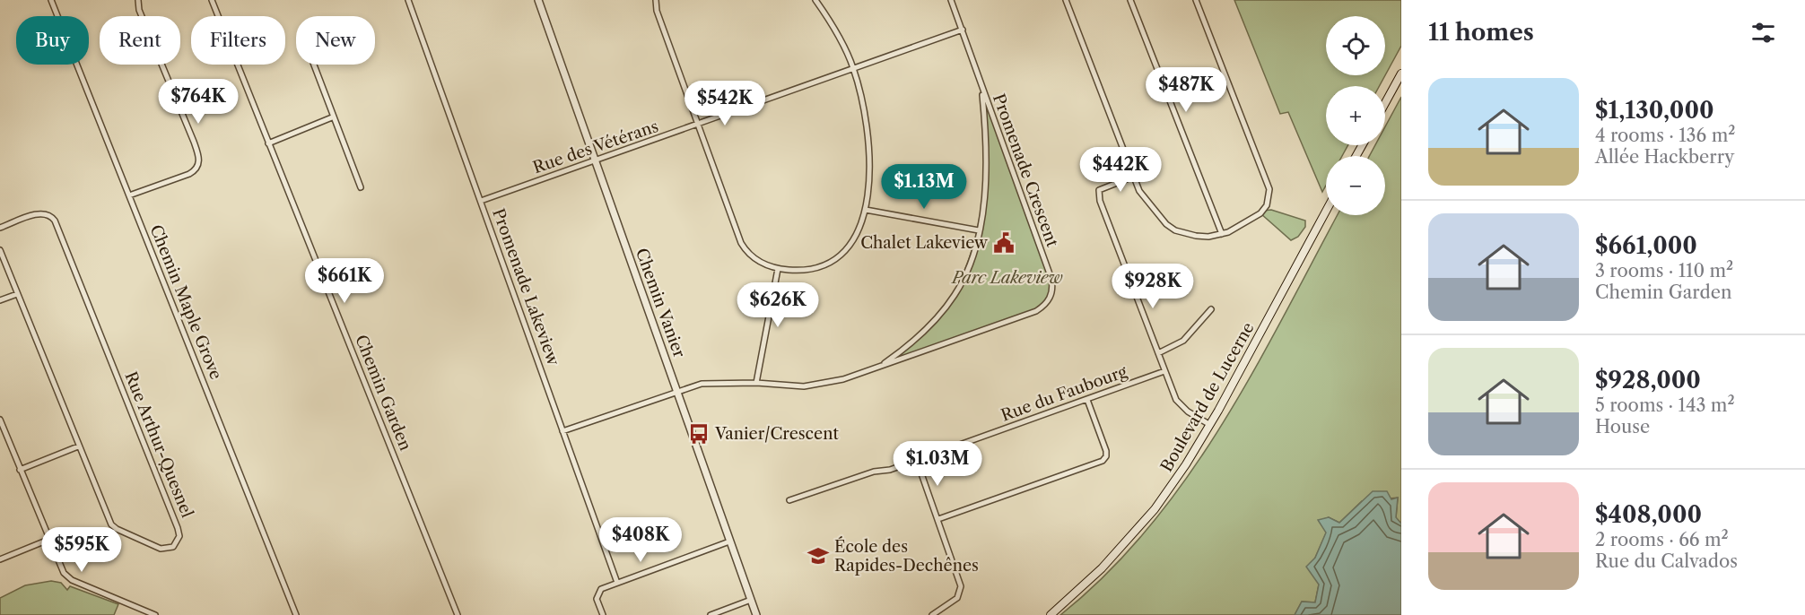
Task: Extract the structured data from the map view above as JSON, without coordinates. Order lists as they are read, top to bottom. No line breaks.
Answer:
{"streets":{"main road":["Boulevard de Lucerne"],"street":["Rue des Vétérans","Promenade Crescent","Promenade Lakeview","Chemin Maple Grove","Chemin Vanier","Chemin Garden","Rue du Faubourg","Rue Arthur-Quesnel"]},"crossings":[["Rue des Vétérans","Promenade Crescent"],["Rue des Vétérans","Promenade Lakeview"],["Rue des Vétérans","Chemin Vanier"],["Promenade Crescent","Promenade Lakeview"],["Promenade Crescent","Chemin Vanier"]],"parks":["Parc Lakeview"],"places":{"public building":["Chalet Lakeview"],"bus stop":["Vanier/Crescent"],"school or university":["École des Rapides-Dechênes"]},"page":{"heading":"11 homes","map_buttons":["+","−"],"chip":["Buy","Rent","Filters","New"],"list":[{"name":"$1,130,000","note":"4 rooms · 136 m² · Allée Hackberry"},{"name":"$661,000","note":"3 rooms · 110 m² · Chemin Garden"},{"name":"$928,000","note":"5 rooms · 143 m² · House"},{"name":"$408,000","note":"2 rooms · 66 m² · Rue du Calvados"}],"price":["$487K","$764K","$542K","$442K","$1.13M","$661K","$928K","$626K","$1.03M","$408K","$595K"]}}
